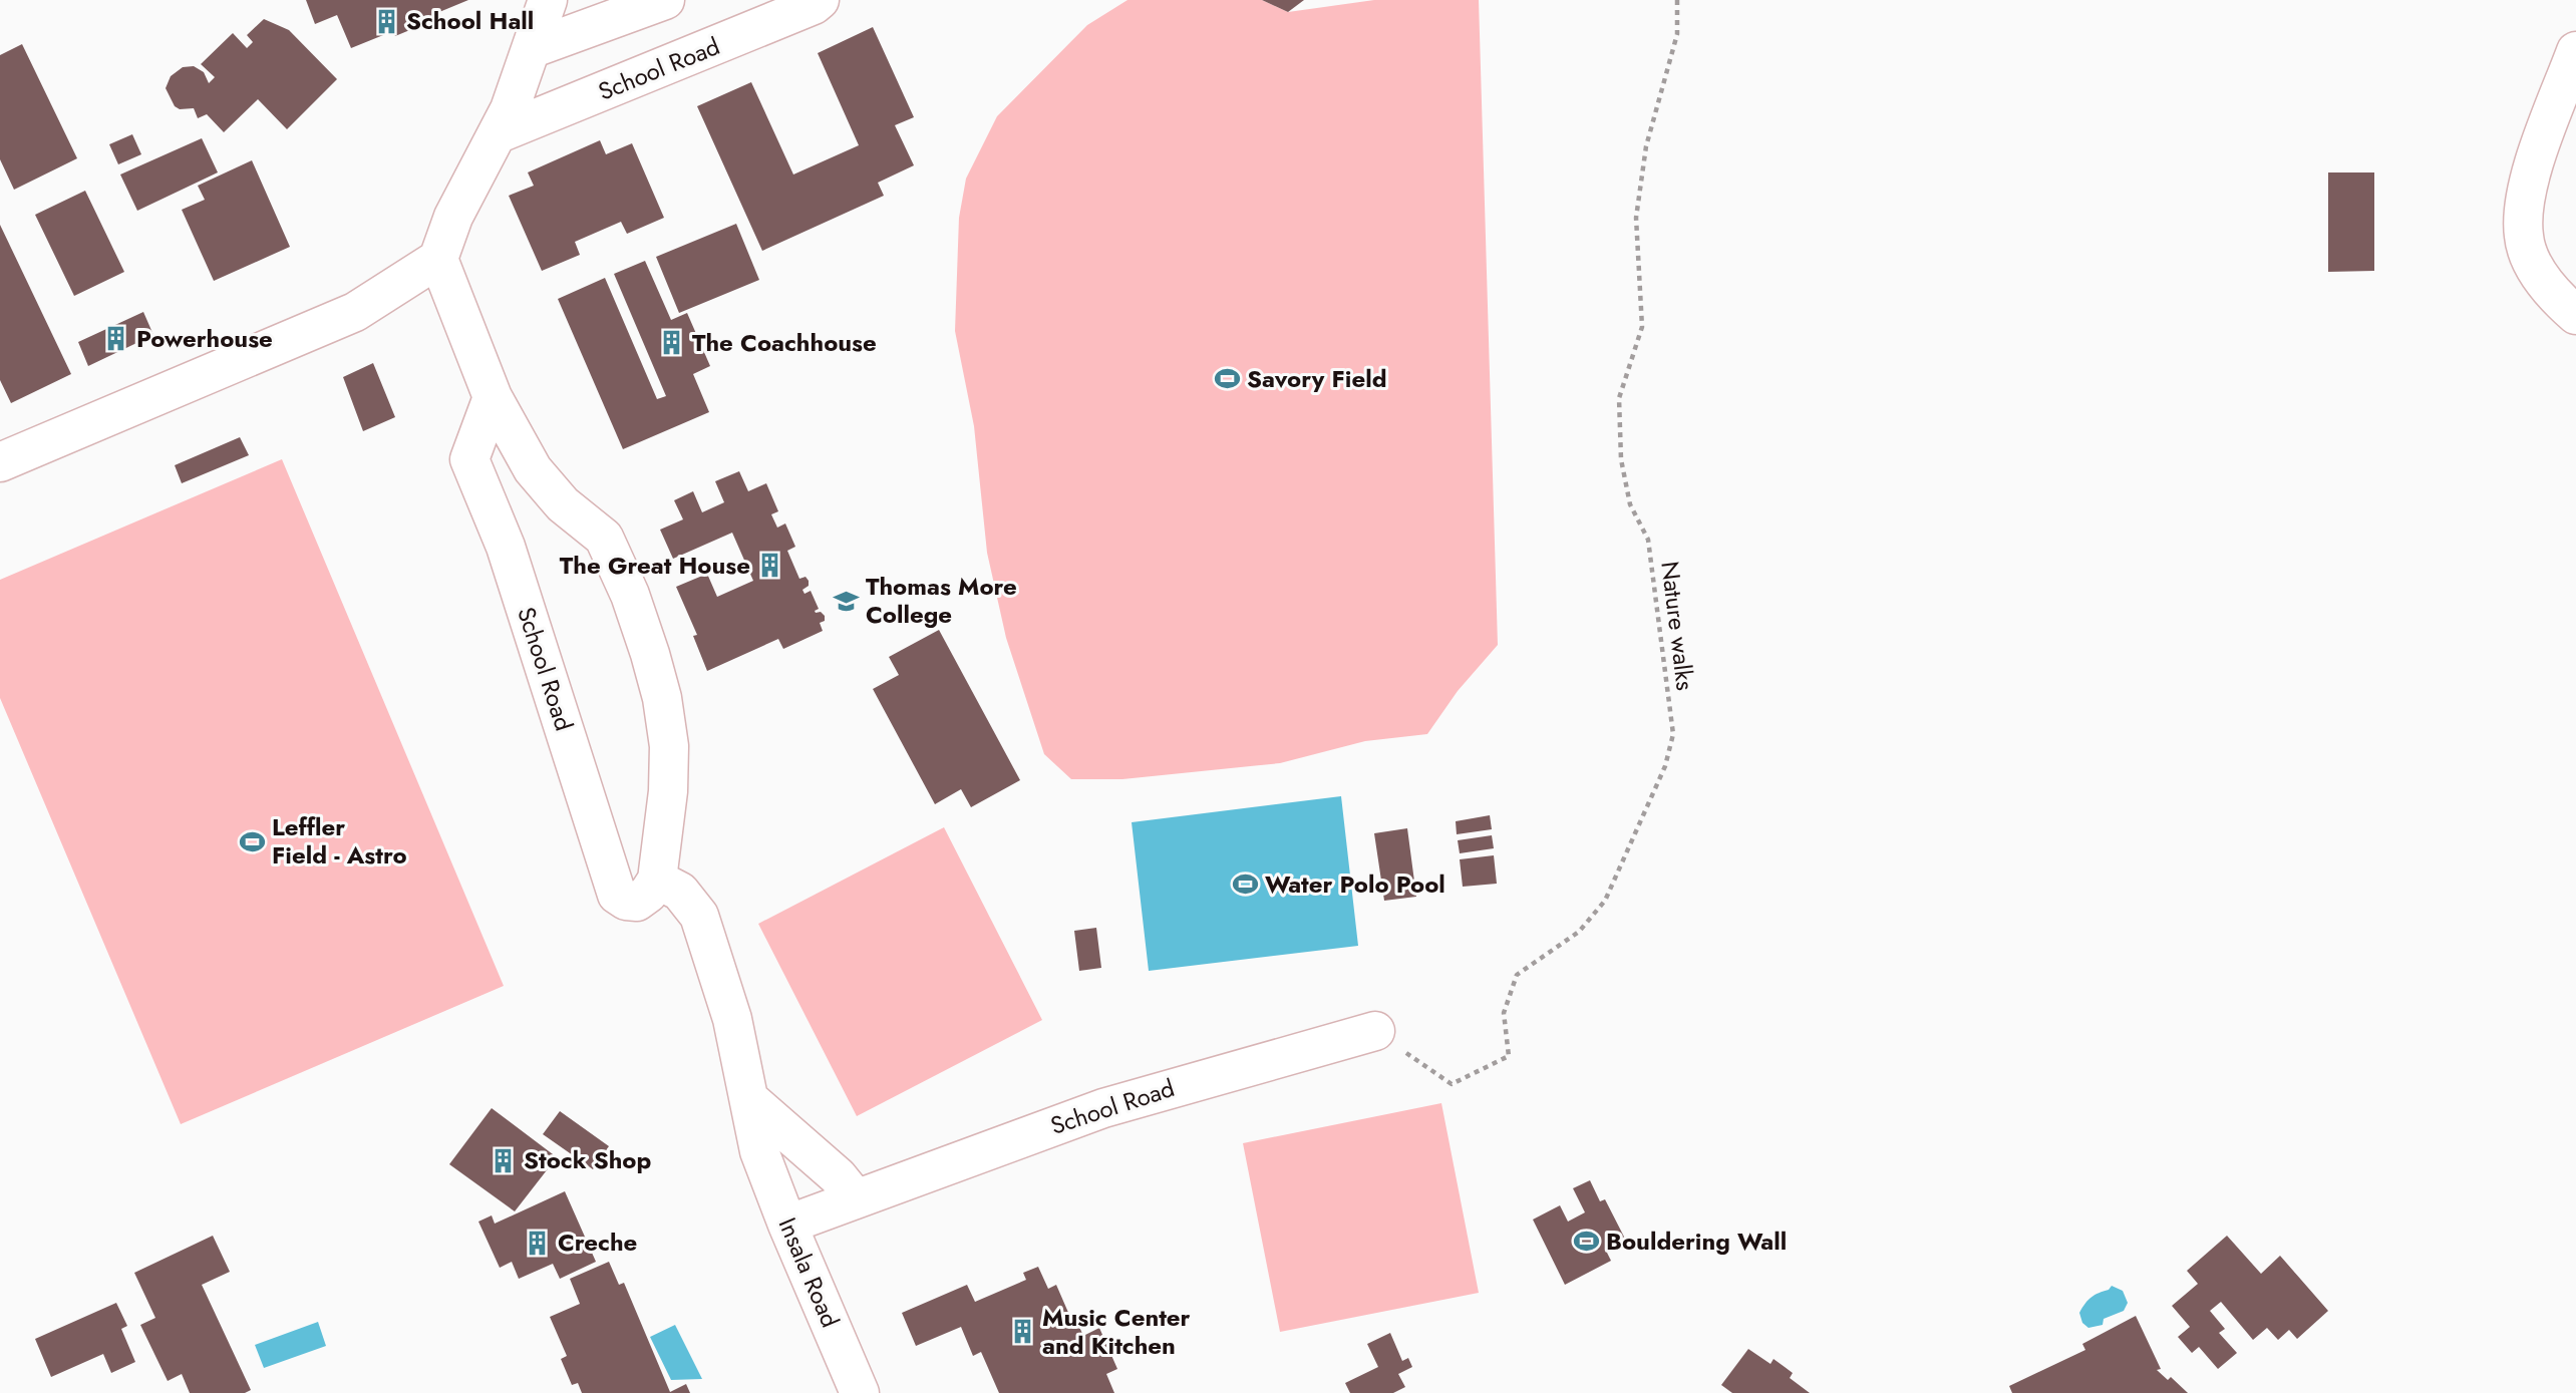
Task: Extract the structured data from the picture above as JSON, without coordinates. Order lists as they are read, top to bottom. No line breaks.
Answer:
{"streets":{"street":["School Road","Insala Road"],"path":["Nature walks"]},"crossings":[["School Road","Nature walks"],["School Road","Insala Road"]],"places":{"building":["School Hall","Powerhouse","The Coachhouse","The Great House","Stock Shop","Creche","Music Center and Kitchen"],"sports":["Savory Field","Leffler Field - Astro","Water Polo Pool","Bouldering Wall"],"school or university":["Thomas More College"]}}
